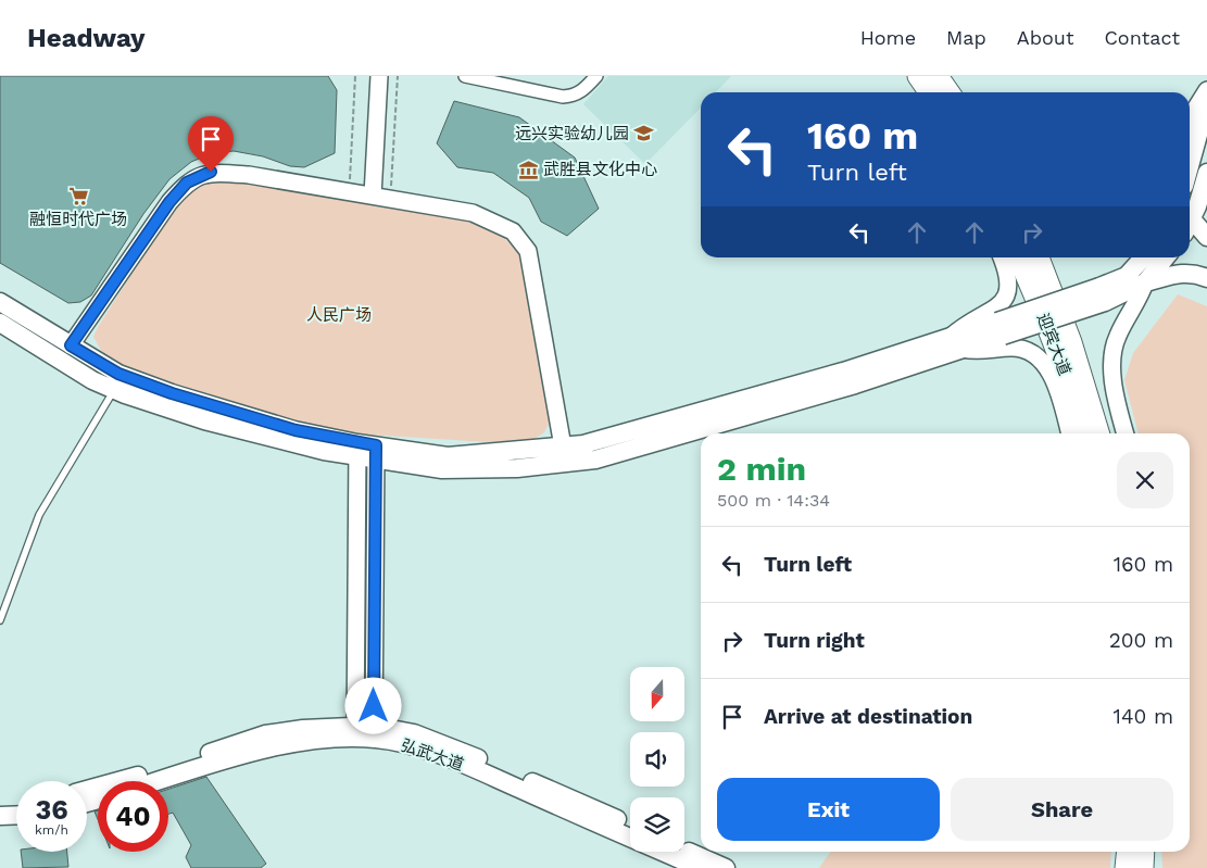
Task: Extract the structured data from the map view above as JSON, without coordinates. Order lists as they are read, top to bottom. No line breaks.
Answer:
{"streets":{"main road":["迎宾大道","弘武大道"]},"parks":["人民广场"],"places":{"school or university":["远兴实验幼儿园"],"museum":["武胜县文化中心"],"supermarket":["融恒时代广场"]},"north":"bottom","page":{"header":"Headway","nav":["Home","Map","About","Contact"],"turn":["160 m","Turn left"],"heading":["2 min","500 m · 14:34"],"list":[{"name":"Turn left","value":"160 m"},{"name":"Turn right","value":"200 m"},{"name":"Arrive at destination","value":"140 m"}],"buttons":["Exit","Share"],"speed":"36 km/h","limit":"40"}}
